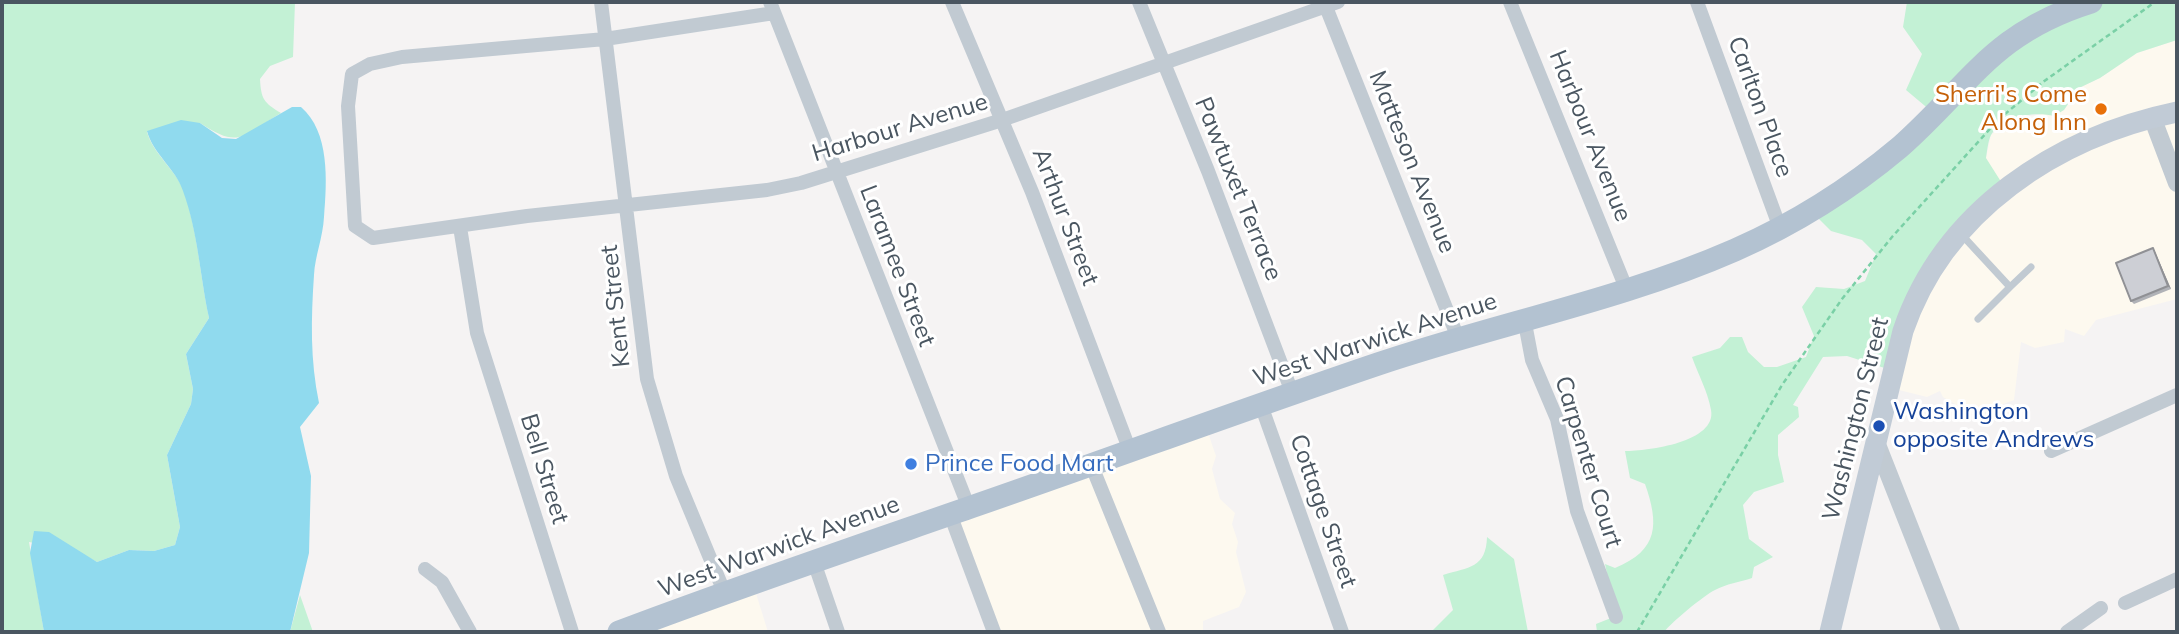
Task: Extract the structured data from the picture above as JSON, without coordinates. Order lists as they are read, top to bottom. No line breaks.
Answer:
{"streets":{"main road":["West Warwick Avenue","Washington Street"],"street":["Carlton Place","Harbour Avenue","Matteson Avenue","Pawtuxet Terrace","Arthur Street","Laramee Street","Kent Street","Carpenter Court","Bell Street","Cottage Street"]},"crossings":[["Carlton Place","West Warwick Avenue"],["Harbour Avenue","Matteson Avenue"],["Harbour Avenue","Pawtuxet Terrace"],["Harbour Avenue","Arthur Street"],["Harbour Avenue","Laramee Street"],["Harbour Avenue","Kent Street"],["Harbour Avenue","West Warwick Avenue"],["Harbour Avenue","Bell Street"],["Matteson Avenue","West Warwick Avenue"],["Pawtuxet Terrace","West Warwick Avenue"],["Arthur Street","West Warwick Avenue"],["Laramee Street","West Warwick Avenue"],["Kent Street","West Warwick Avenue"],["West Warwick Avenue","Carpenter Court"],["West Warwick Avenue","Cottage Street"]],"places":["Sherri's Come Along Inn","Washington opposite Andrews","Prince Food Mart"]}
